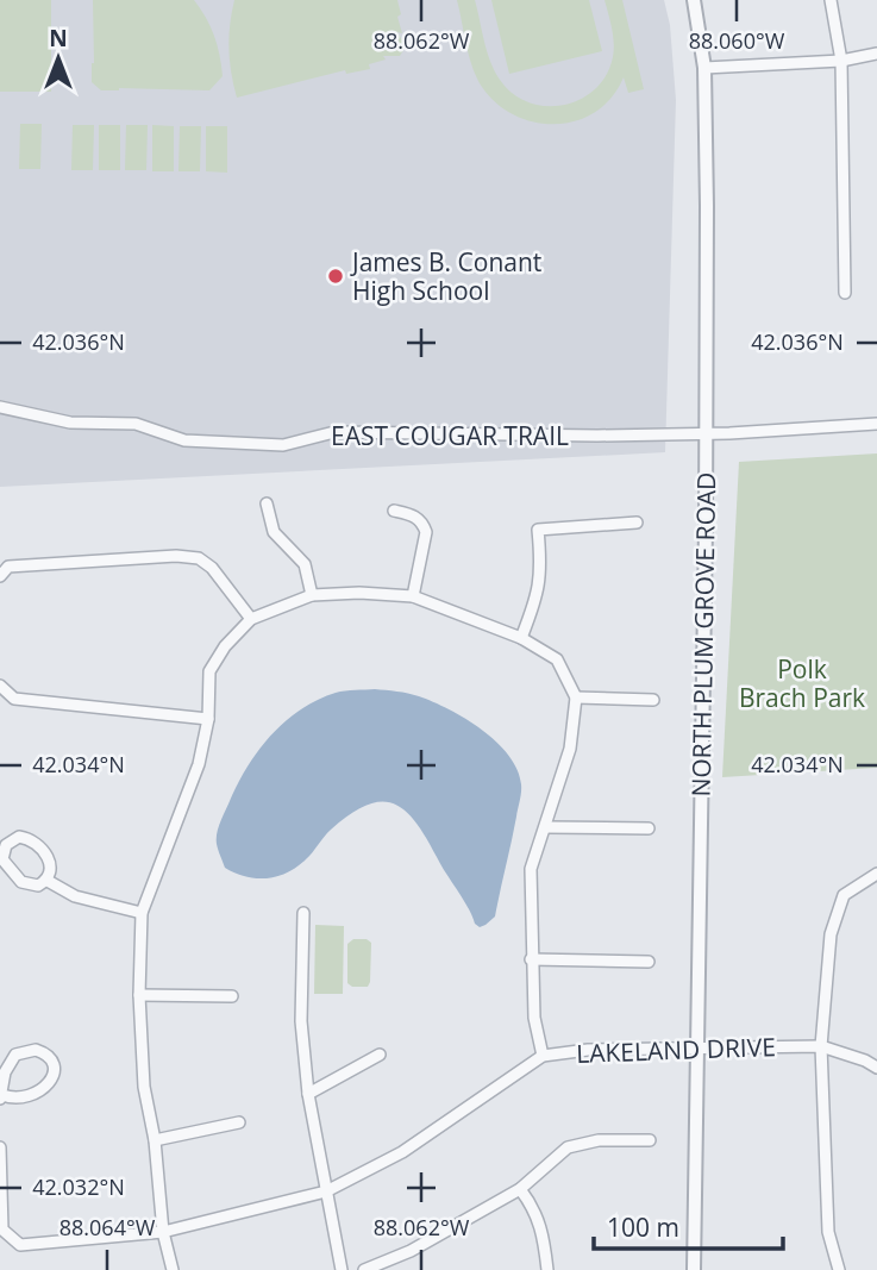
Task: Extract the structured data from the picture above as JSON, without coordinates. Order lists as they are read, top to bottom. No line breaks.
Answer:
{"streets":{"street":["EAST COUGAR TRAIL","NORTH PLUM GROVE ROAD","LAKELAND DRIVE"]},"crossings":[["EAST COUGAR TRAIL","NORTH PLUM GROVE ROAD"],["NORTH PLUM GROVE ROAD","LAKELAND DRIVE"]],"parks":["Polk Brach Park"],"places":["James B. Conant High School"],"scale_bar":"100 m","north":"top","coordinates":["88.062°W","88.060°W","42.036°N","42.034°N","42.032°N","88.064°W"]}
